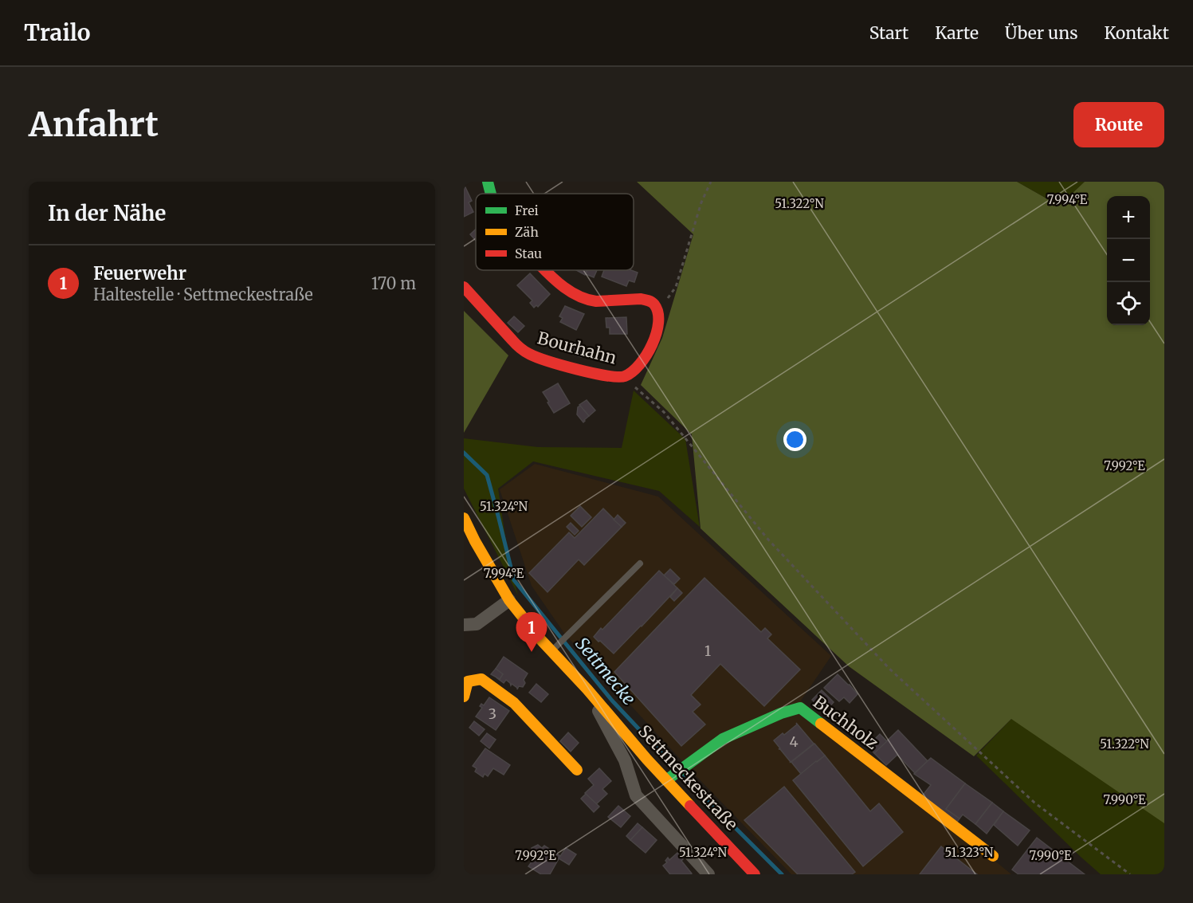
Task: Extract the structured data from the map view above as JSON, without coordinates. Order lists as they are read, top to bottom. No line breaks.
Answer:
{"streets":{"street":["Bourhahn","Buchholz","Settmeckestraße"]},"crossings":[["Buchholz","Settmeckestraße"]],"water":["Settmecke"],"house_numbers":["1","3","4"],"legend":["Frei","Zäh","Stau"],"page":{"header":"Trailo","nav":["Start","Karte","Über uns","Kontakt"],"buttons":"Route","title":"Anfahrt","heading":"In der Nähe","map_buttons":["+","−"],"list":[{"mark":"1","name":"Feuerwehr","note":"Haltestelle · Settmeckestraße","value":"170 m"}],"pins":"1"},"coordinates":["7.994°E","51.322°N","7.992°E","51.324°N","7.990°E","51.323°N"]}
